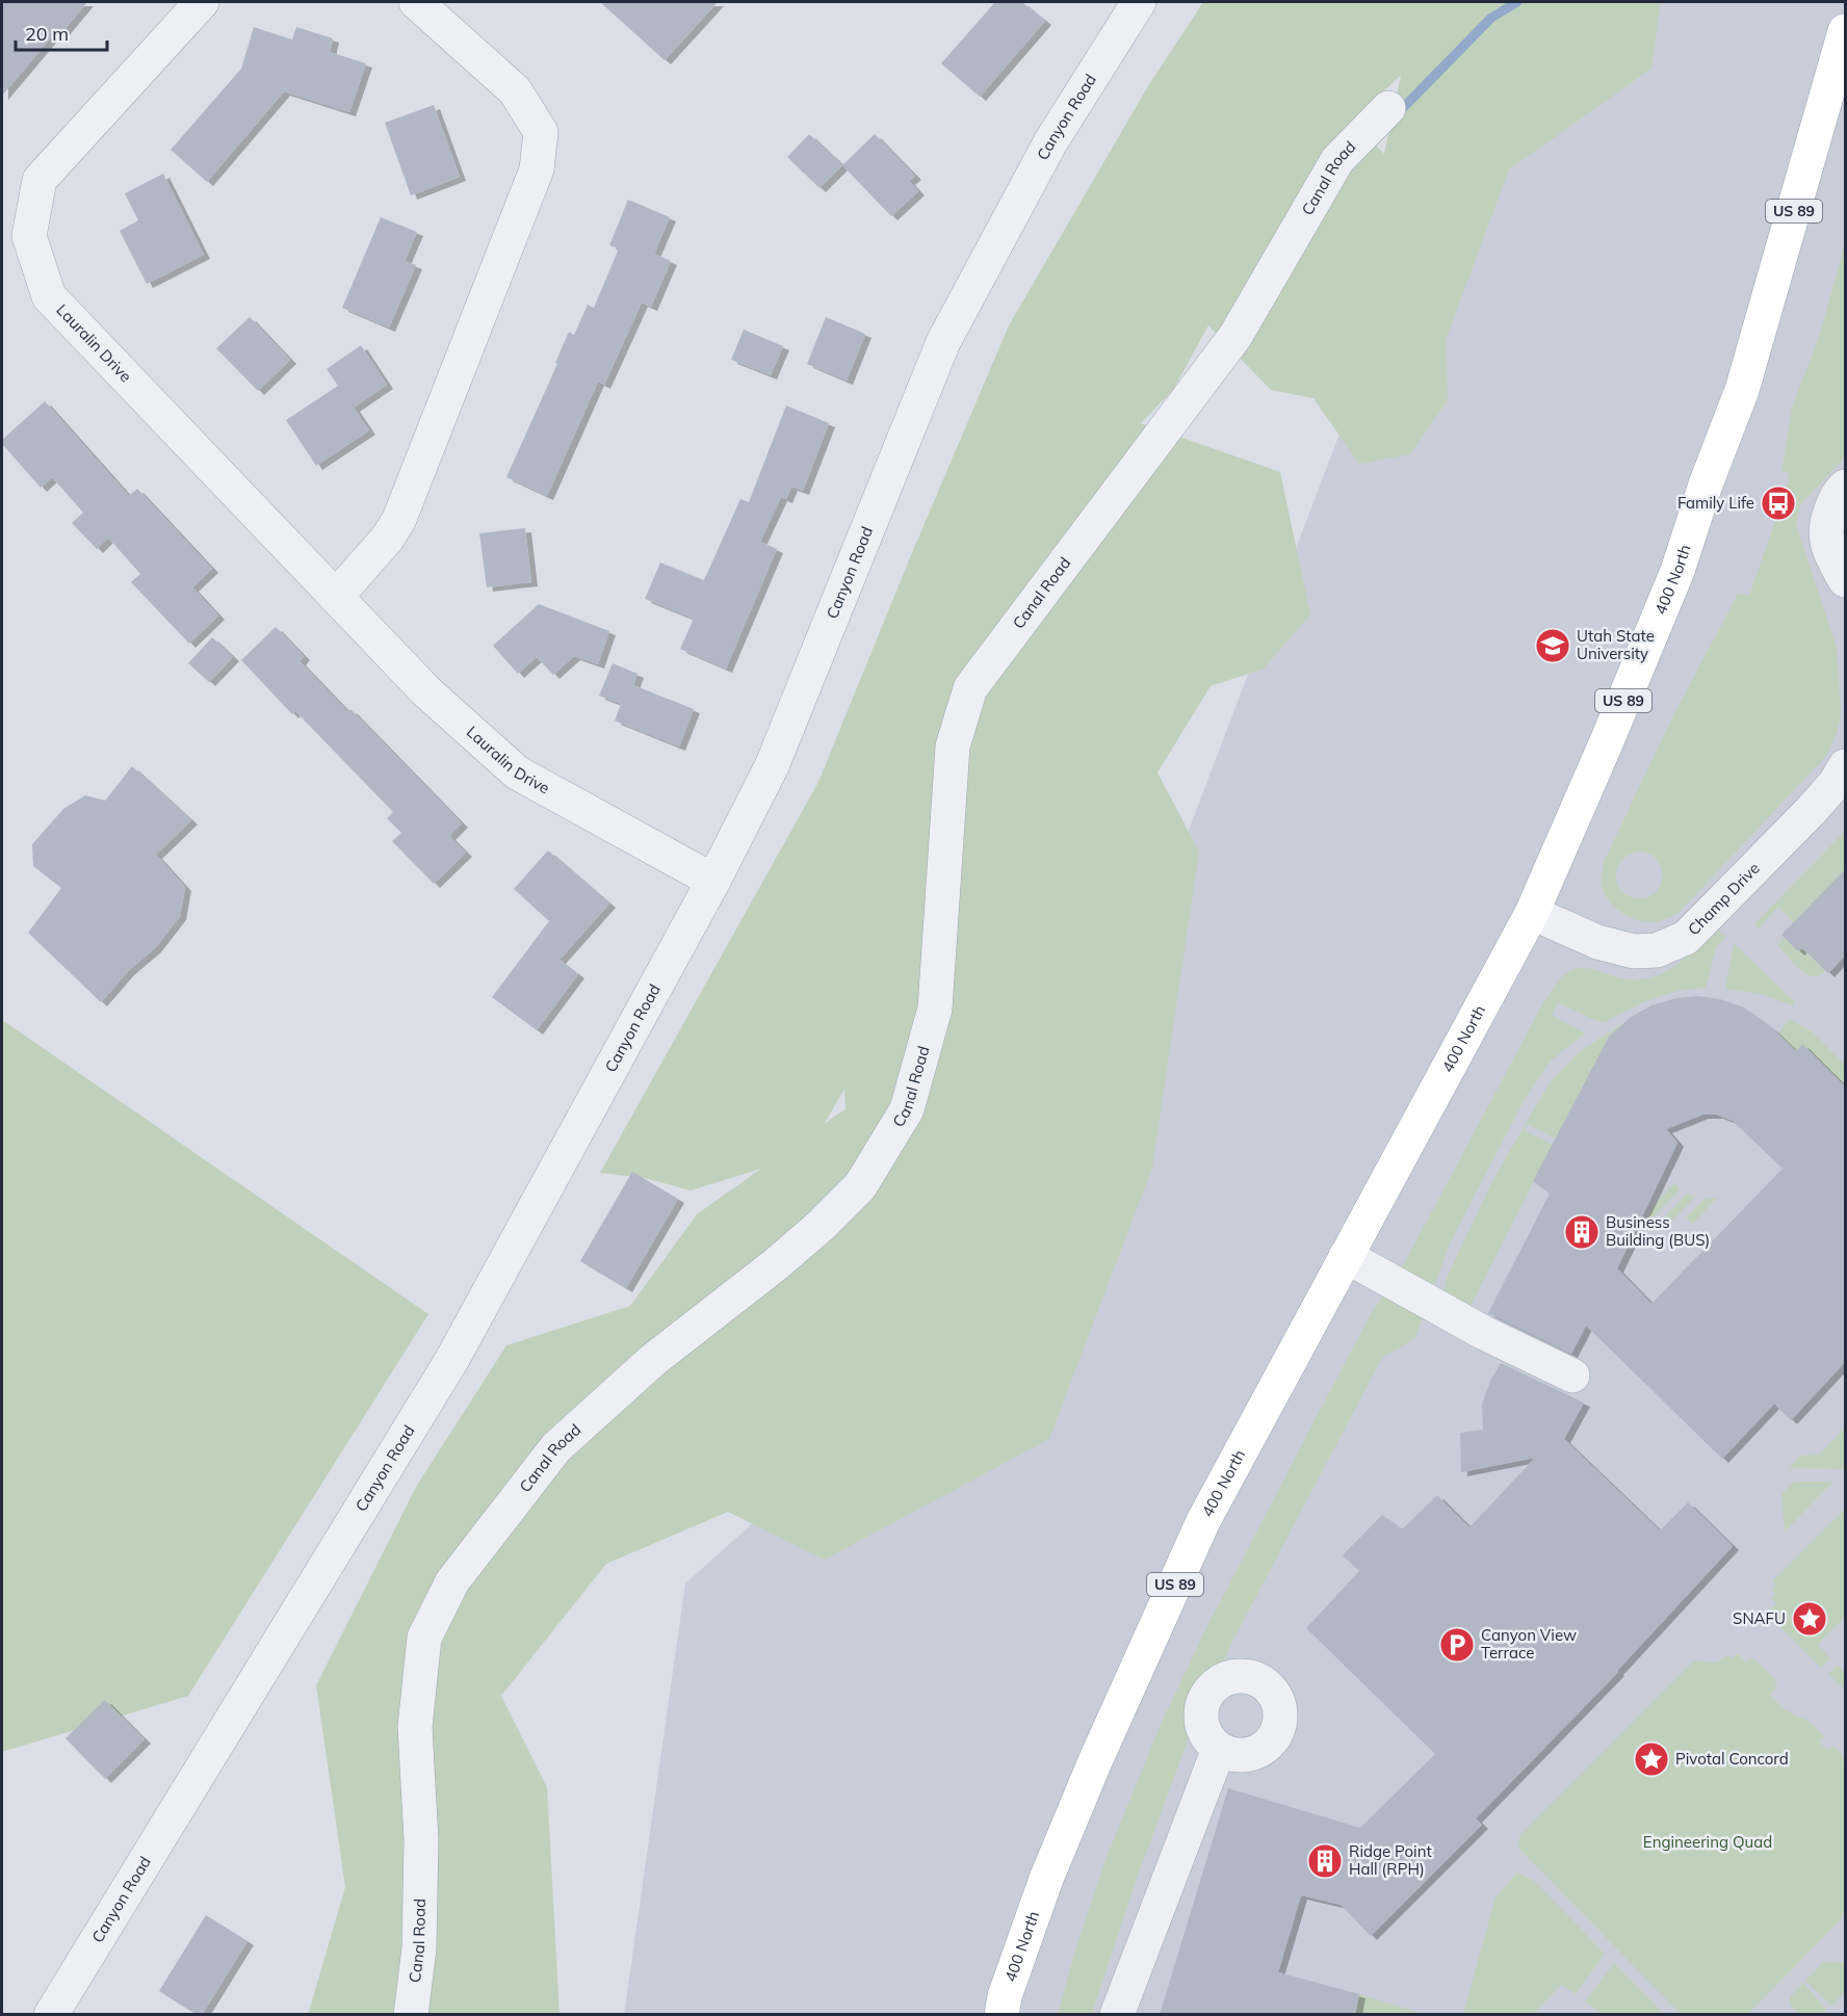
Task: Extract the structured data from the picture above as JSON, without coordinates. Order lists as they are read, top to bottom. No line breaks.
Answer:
{"streets":{"main road":["US 89","400 North"],"street":["Canyon Road","Canal Road","Lauralin Drive","Champ Drive"]},"crossings":[["Canyon Road","Lauralin Drive"],["400 North","Champ Drive"]],"parks":["Engineering Quad"],"places":{"bus stop":["Family Life"],"school or university":["Utah State University"],"building":["Business Building (BUS)","Ridge Point Hall (RPH)"],"place":["SNAFU","Pivotal Concord"],"parking":["Canyon View Terrace"]},"scale_bar":"20 m"}
